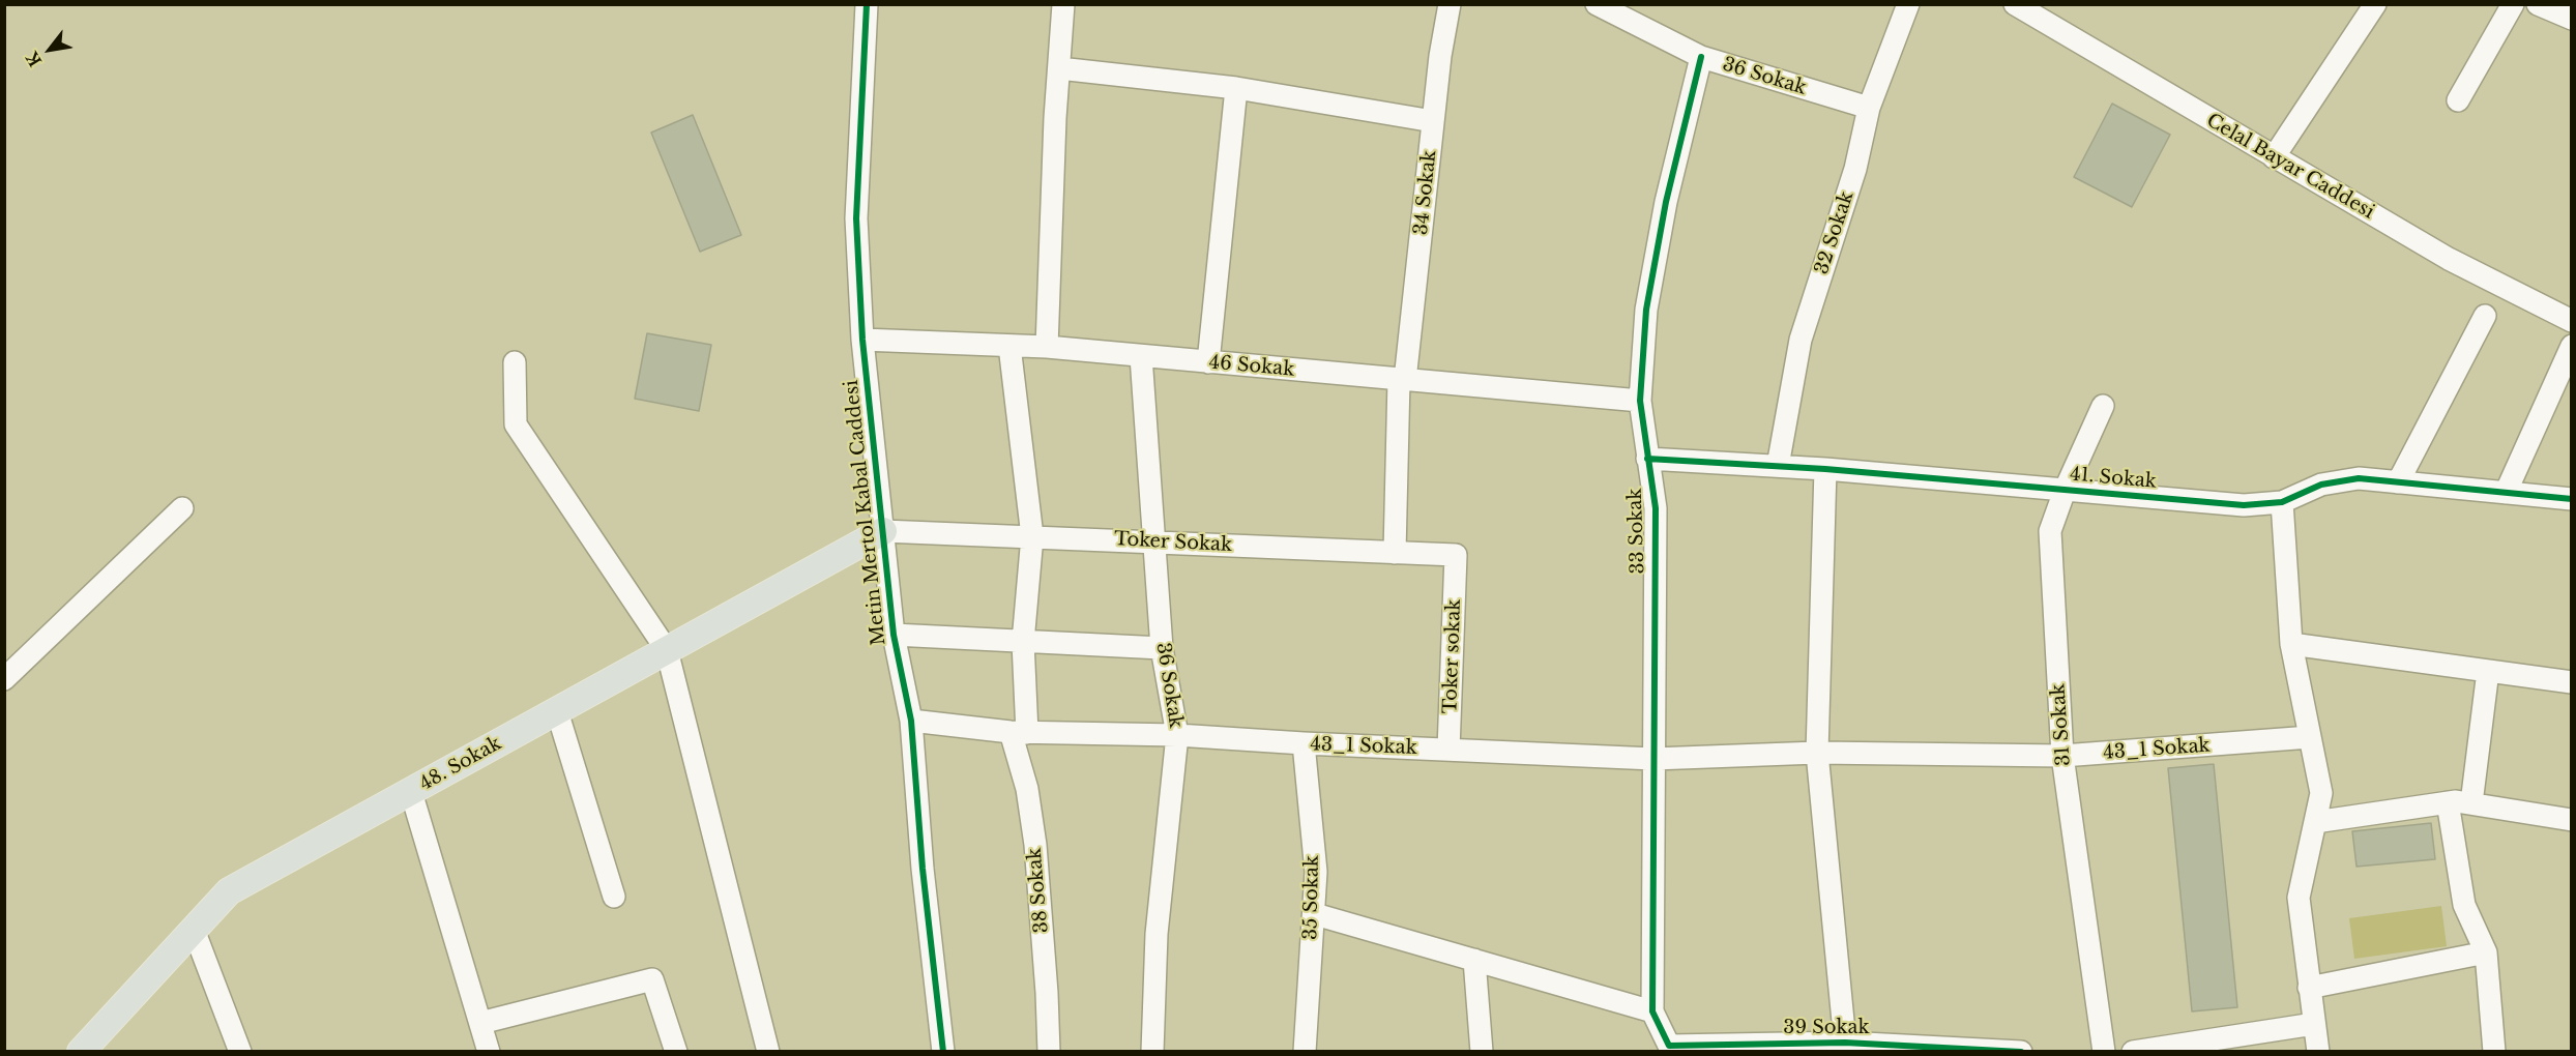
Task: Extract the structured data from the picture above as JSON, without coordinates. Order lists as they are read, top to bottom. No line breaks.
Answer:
{"streets":{"main road":["48. Sokak"],"street":["36 Sokak","Celal Bayar Caddesi","34 Sokak","32 Sokak","46 Sokak","41. Sokak","Metin Mertol Kabal Caddesi","33 Sokak","Toker Sokak","Toker sokak","31 Sokak","43_1 Sokak","38 Sokak","35 Sokak","39 Sokak"]},"crossings":[["36 Sokak","32 Sokak"],["36 Sokak","46 Sokak"],["36 Sokak","33 Sokak"],["36 Sokak","Toker Sokak"],["36 Sokak","43_1 Sokak"],["34 Sokak","46 Sokak"],["34 Sokak","Toker Sokak"],["32 Sokak","41. Sokak"],["46 Sokak","Metin Mertol Kabal Caddesi"],["46 Sokak","33 Sokak"],["46 Sokak","38 Sokak"],["41. Sokak","33 Sokak"],["41. Sokak","31 Sokak"],["Metin Mertol Kabal Caddesi","Toker Sokak"],["Metin Mertol Kabal Caddesi","43_1 Sokak"],["Metin Mertol Kabal Caddesi","48. Sokak"],["33 Sokak","43_1 Sokak"],["33 Sokak","39 Sokak"],["Toker Sokak","Toker sokak"],["Toker Sokak","48. Sokak"],["Toker Sokak","38 Sokak"],["Toker sokak","43_1 Sokak"],["31 Sokak","43_1 Sokak"],["43_1 Sokak","38 Sokak"],["43_1 Sokak","35 Sokak"]],"north":"bottom left"}
